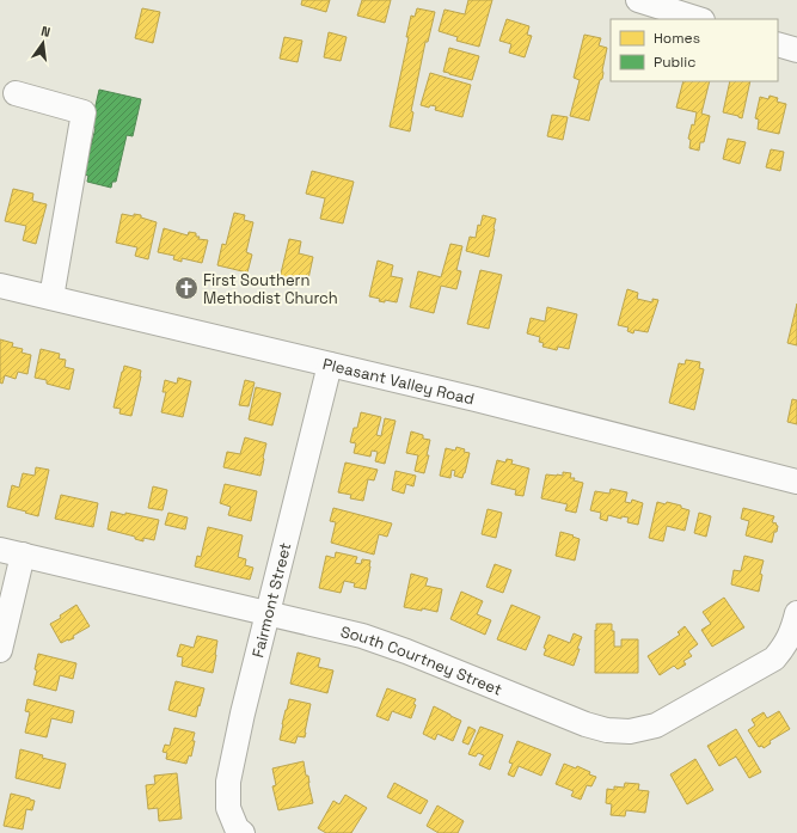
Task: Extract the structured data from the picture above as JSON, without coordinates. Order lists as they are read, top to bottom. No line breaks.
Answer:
{"streets":{"street":["Pleasant Valley Road","Fairmont Street","South Courtney Street"]},"crossings":[["Pleasant Valley Road","Fairmont Street"],["Fairmont Street","South Courtney Street"]],"places":{"church":["First Southern Methodist Church"]},"legend":["Homes","Public"],"north":"top"}
